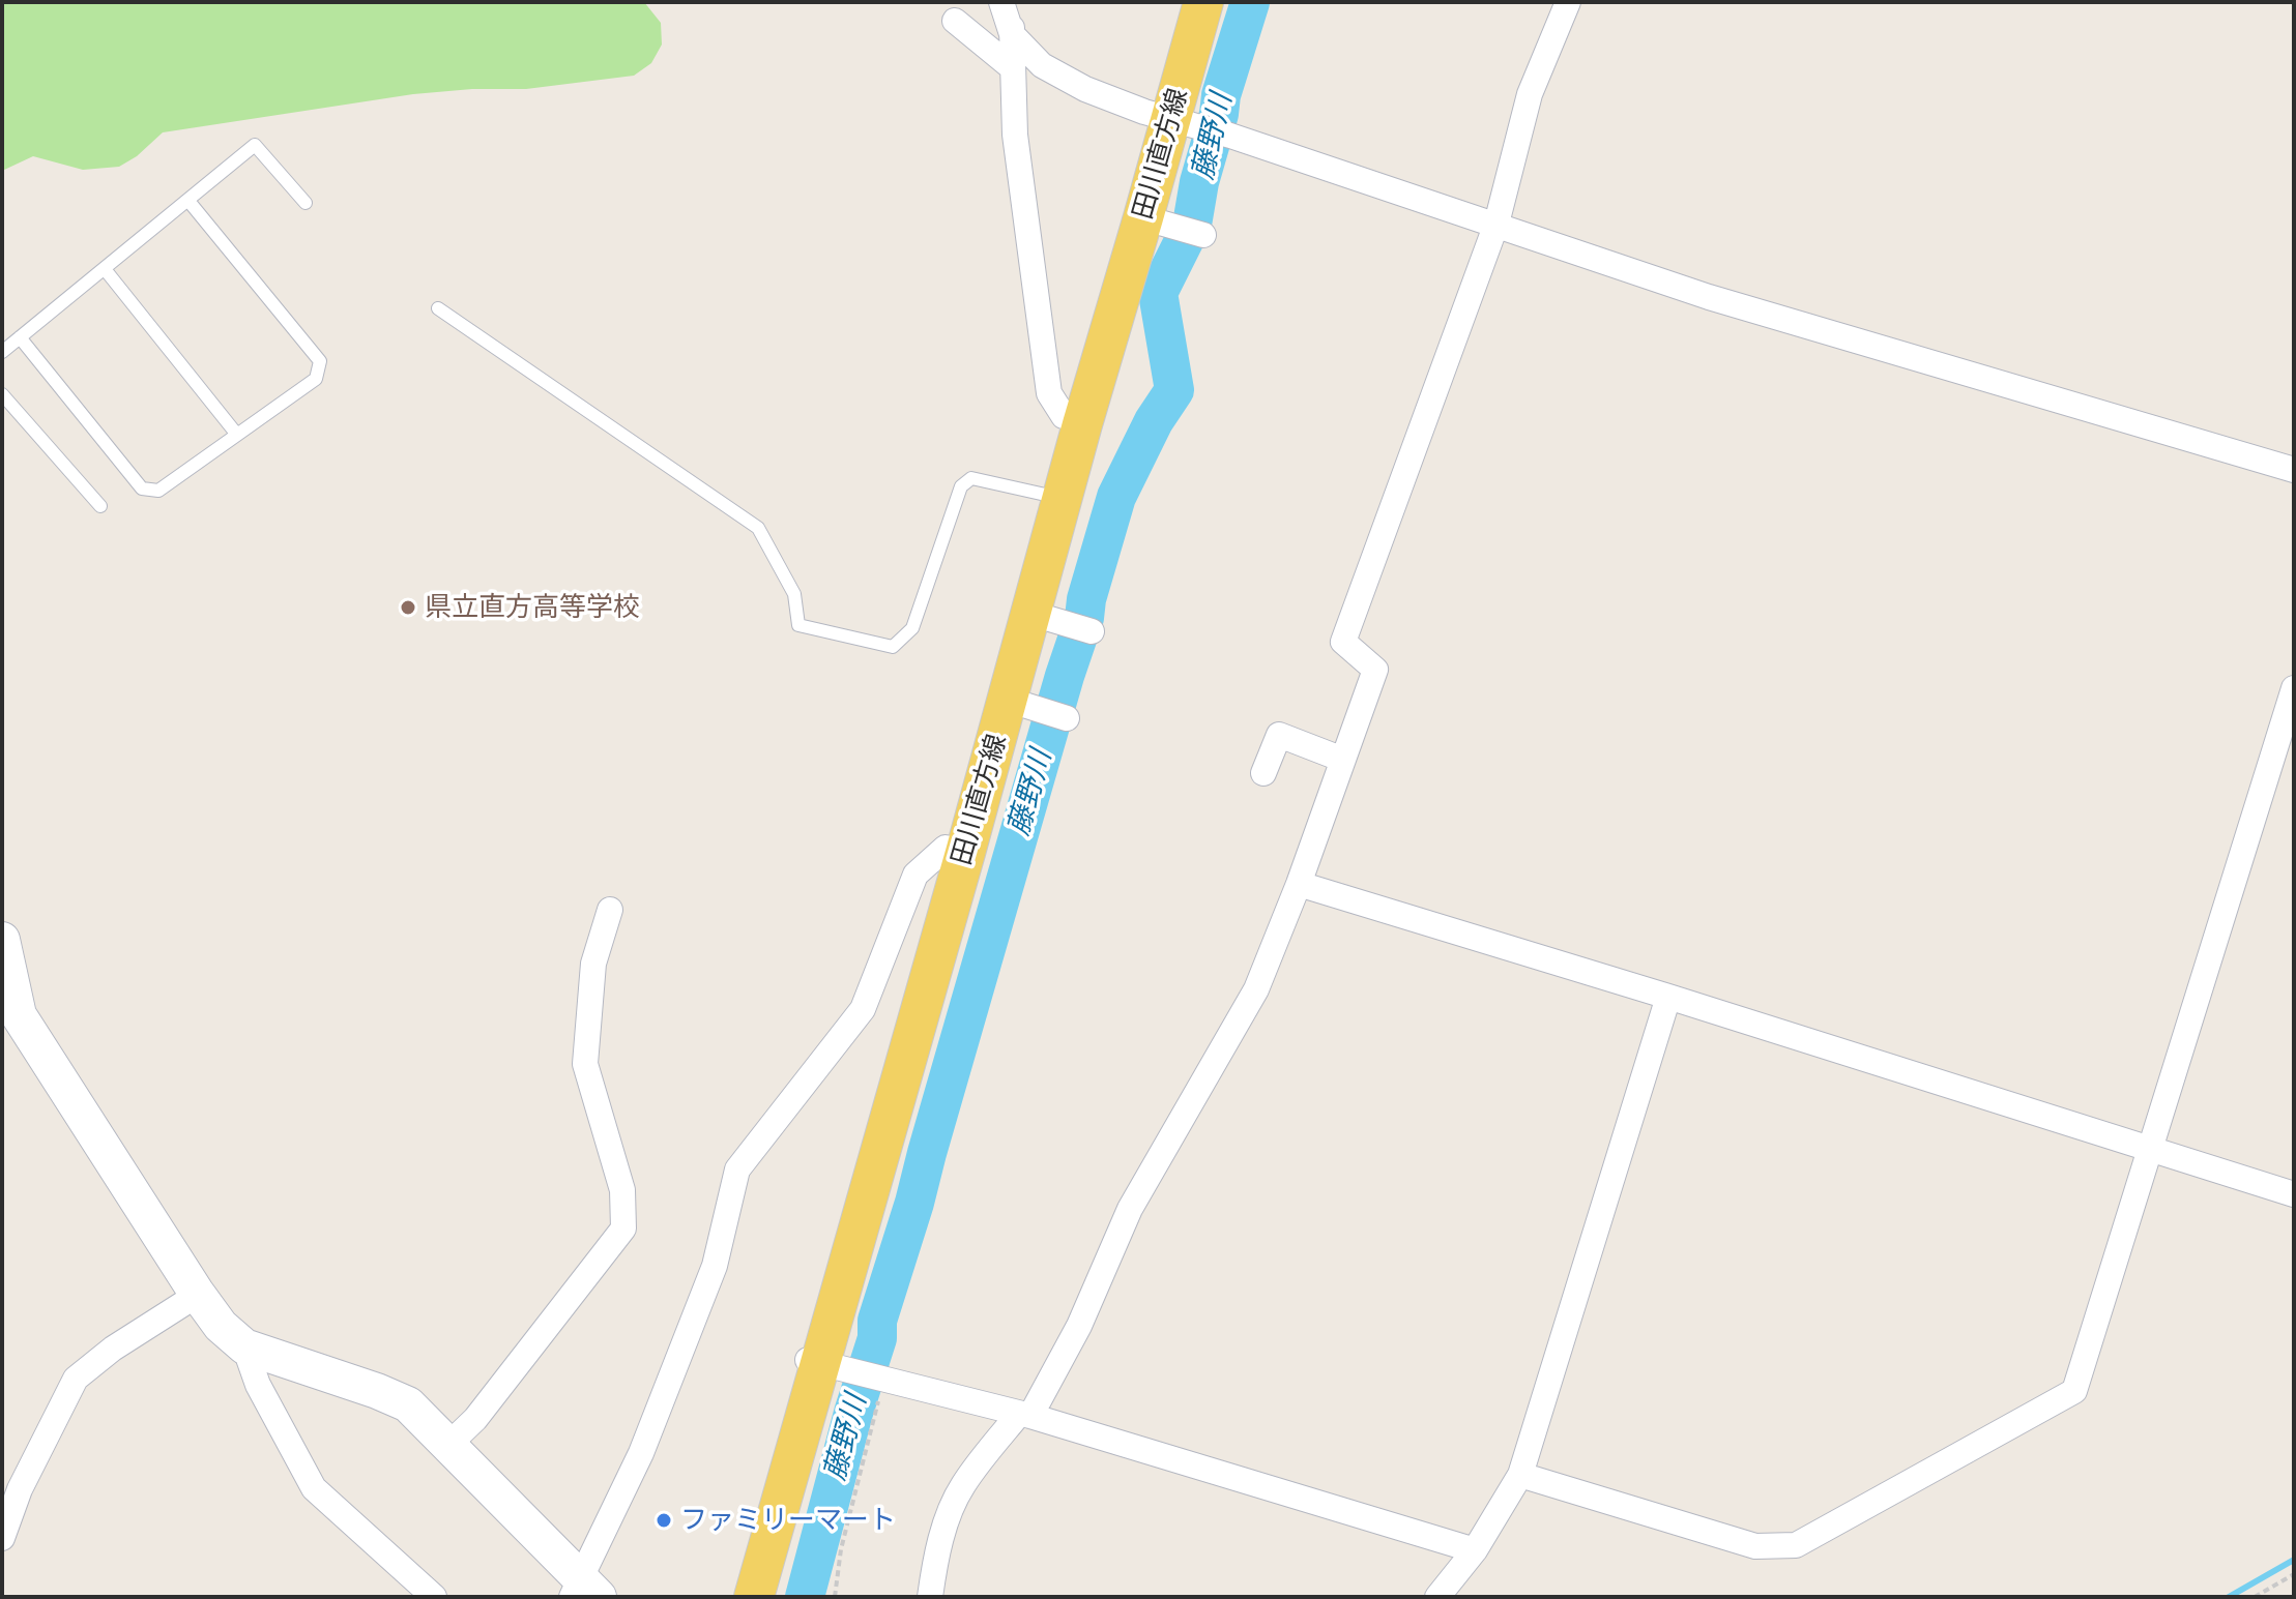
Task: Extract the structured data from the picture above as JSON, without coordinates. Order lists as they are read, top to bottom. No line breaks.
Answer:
{"streets":{"main road":["田川直方線"]},"water":["藤野川"],"places":["県立直方高等学校","ファミリーマート"]}
